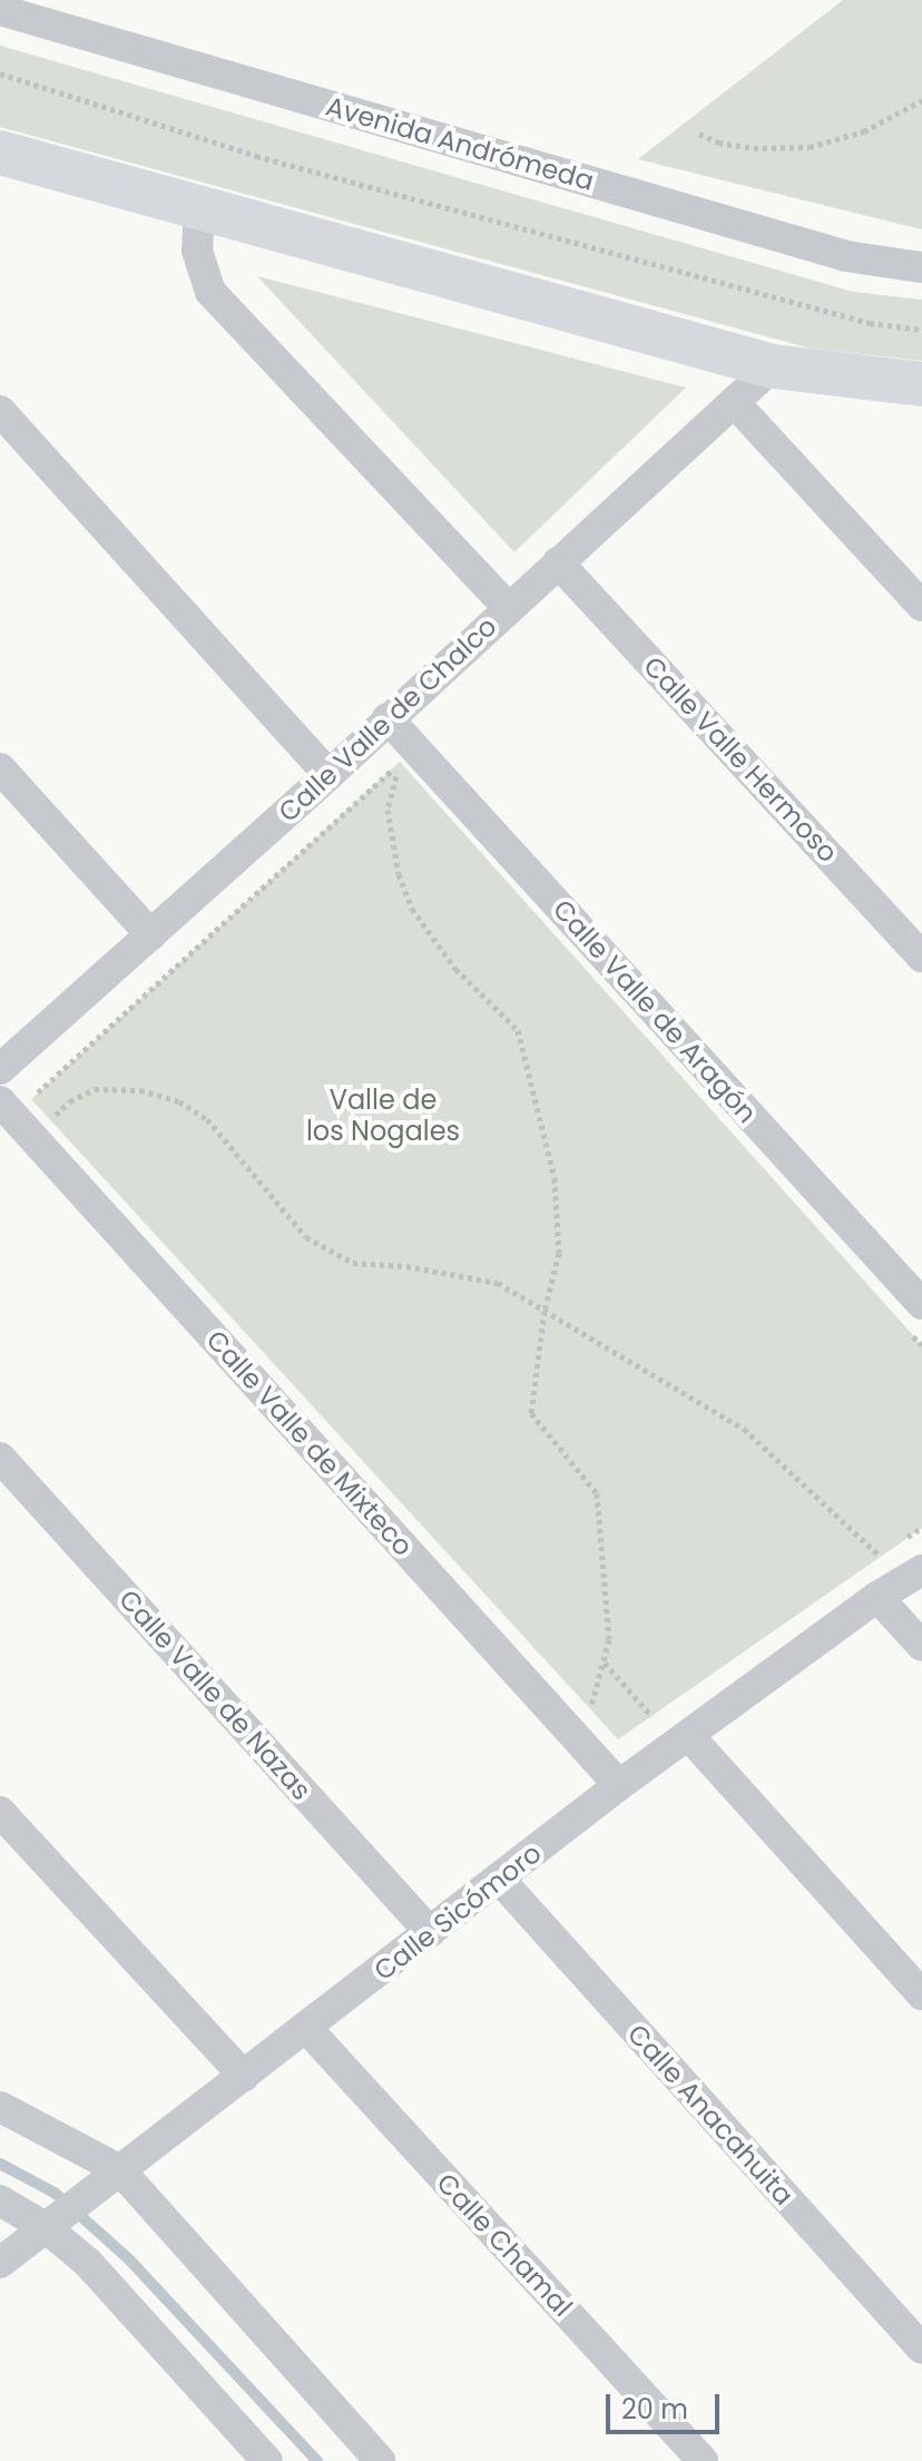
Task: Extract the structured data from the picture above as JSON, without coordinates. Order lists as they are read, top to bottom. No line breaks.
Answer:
{"streets":{"street":["Avenida Andrómeda","Calle Valle de Chalco","Calle Valle Hermoso","Calle Valle de Aragón","Calle Valle de Mixteco","Calle Valle de Nazas","Calle Sicómoro","Calle Anacahuita","Calle Chamal"]},"crossings":[["Calle Valle de Chalco","Calle Valle Hermoso"],["Calle Valle de Chalco","Calle Valle de Aragón"],["Calle Valle de Mixteco","Calle Sicómoro"],["Calle Valle de Nazas","Calle Sicómoro"],["Calle Sicómoro","Calle Anacahuita"],["Calle Sicómoro","Calle Chamal"]],"parks":["Valle de los Nogales"],"scale_bar":"20 m"}
